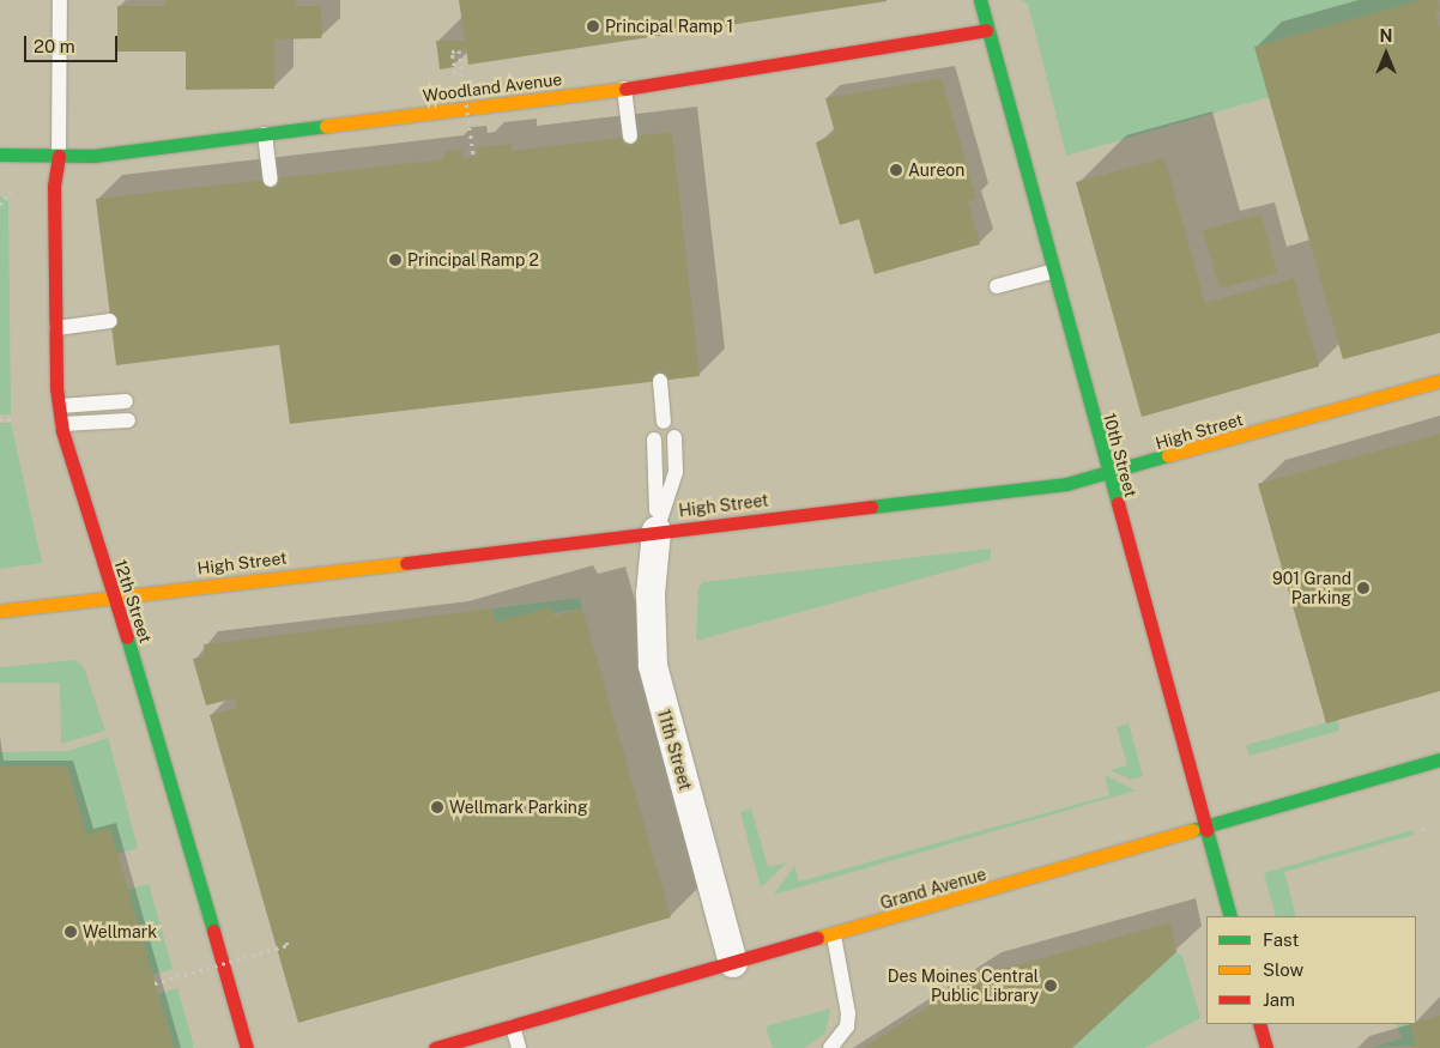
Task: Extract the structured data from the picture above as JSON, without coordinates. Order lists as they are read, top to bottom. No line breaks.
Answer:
{"streets":{"street":["Woodland Avenue","High Street","10th Street","12th Street","11th Street","Grand Avenue"]},"crossings":[["Woodland Avenue","10th Street"],["Woodland Avenue","12th Street"],["High Street","10th Street"],["High Street","12th Street"],["High Street","11th Street"],["10th Street","Grand Avenue"],["11th Street","Grand Avenue"]],"places":["Principal Ramp 1","Aureon","Principal Ramp 2","901 Grand Parking","Wellmark Parking","Wellmark","Des Moines Central Public Library"],"legend":["Fast","Slow","Jam"],"scale_bar":"20 m","north":"top"}
